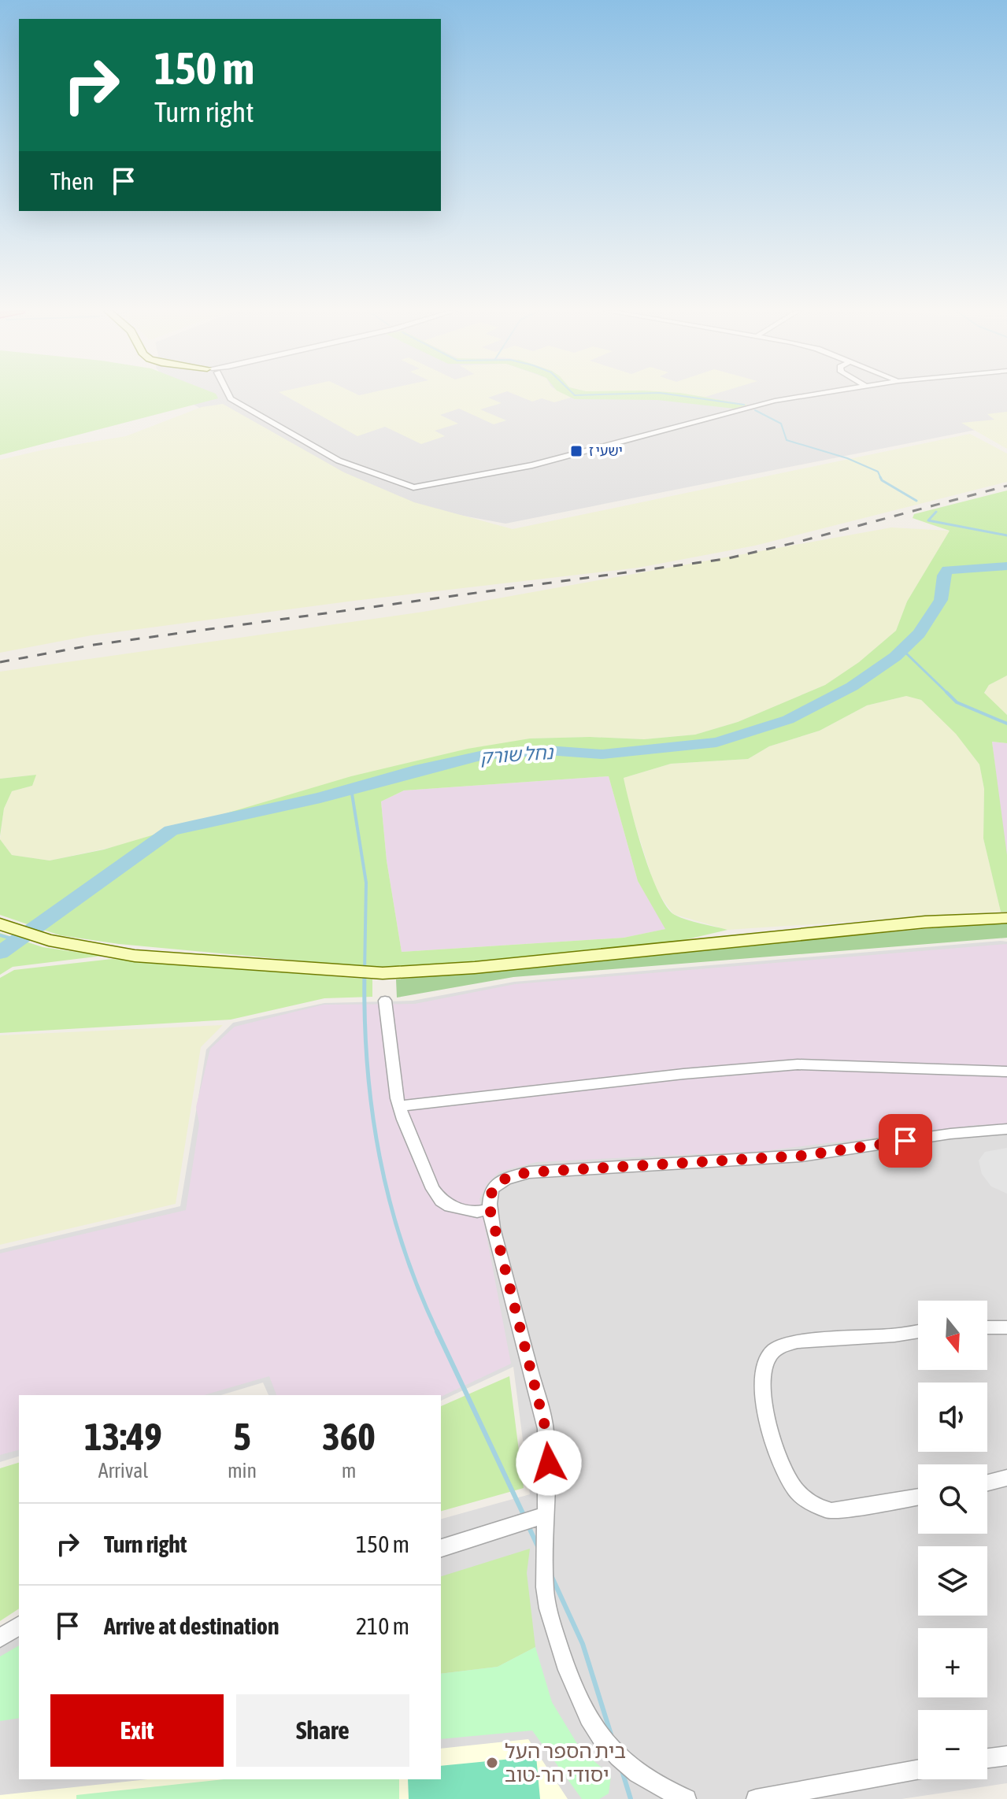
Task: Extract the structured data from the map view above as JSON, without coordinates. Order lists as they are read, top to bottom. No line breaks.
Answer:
{"water":["נחל שורק"],"places":{"transit":["ישעי ז"],"other":["בית הספר העל יסודי הר-טוב"]},"north":"bottom","page":{"turn":["150 m","Turn right"],"then":"Then","map_buttons":["+","−"],"eta":["13:49","Arrival","5","min","360","m"],"list":[{"name":"Turn right","value":"150 m"},{"name":"Arrive at destination","value":"210 m"}],"buttons":["Exit","Share"]}}
